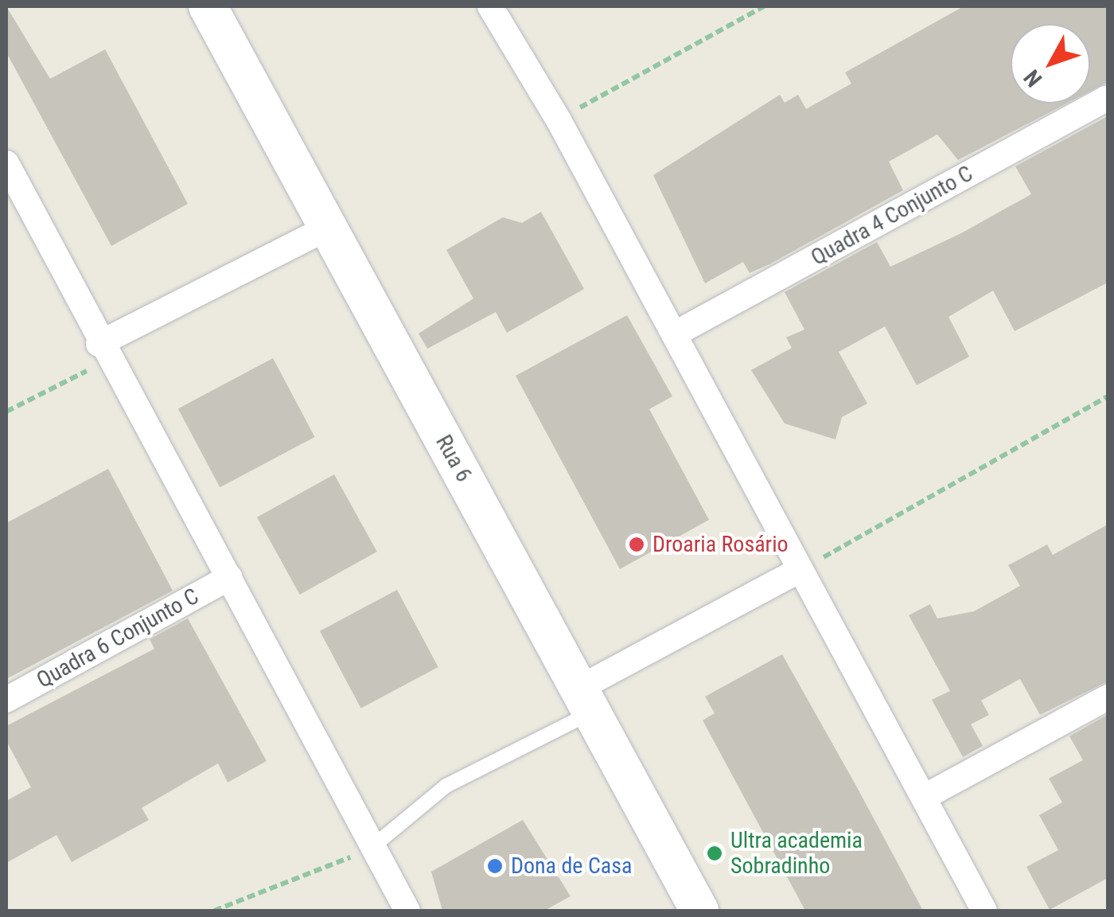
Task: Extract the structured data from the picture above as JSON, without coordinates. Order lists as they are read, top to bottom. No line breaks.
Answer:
{"streets":{"street":["Quadra 4 Conjunto C","Rua 6","Quadra 6 Conjunto C"]},"places":["Droaria Rosário","Ultra academia Sobradinho","Dona de Casa"],"north":"bottom left"}
